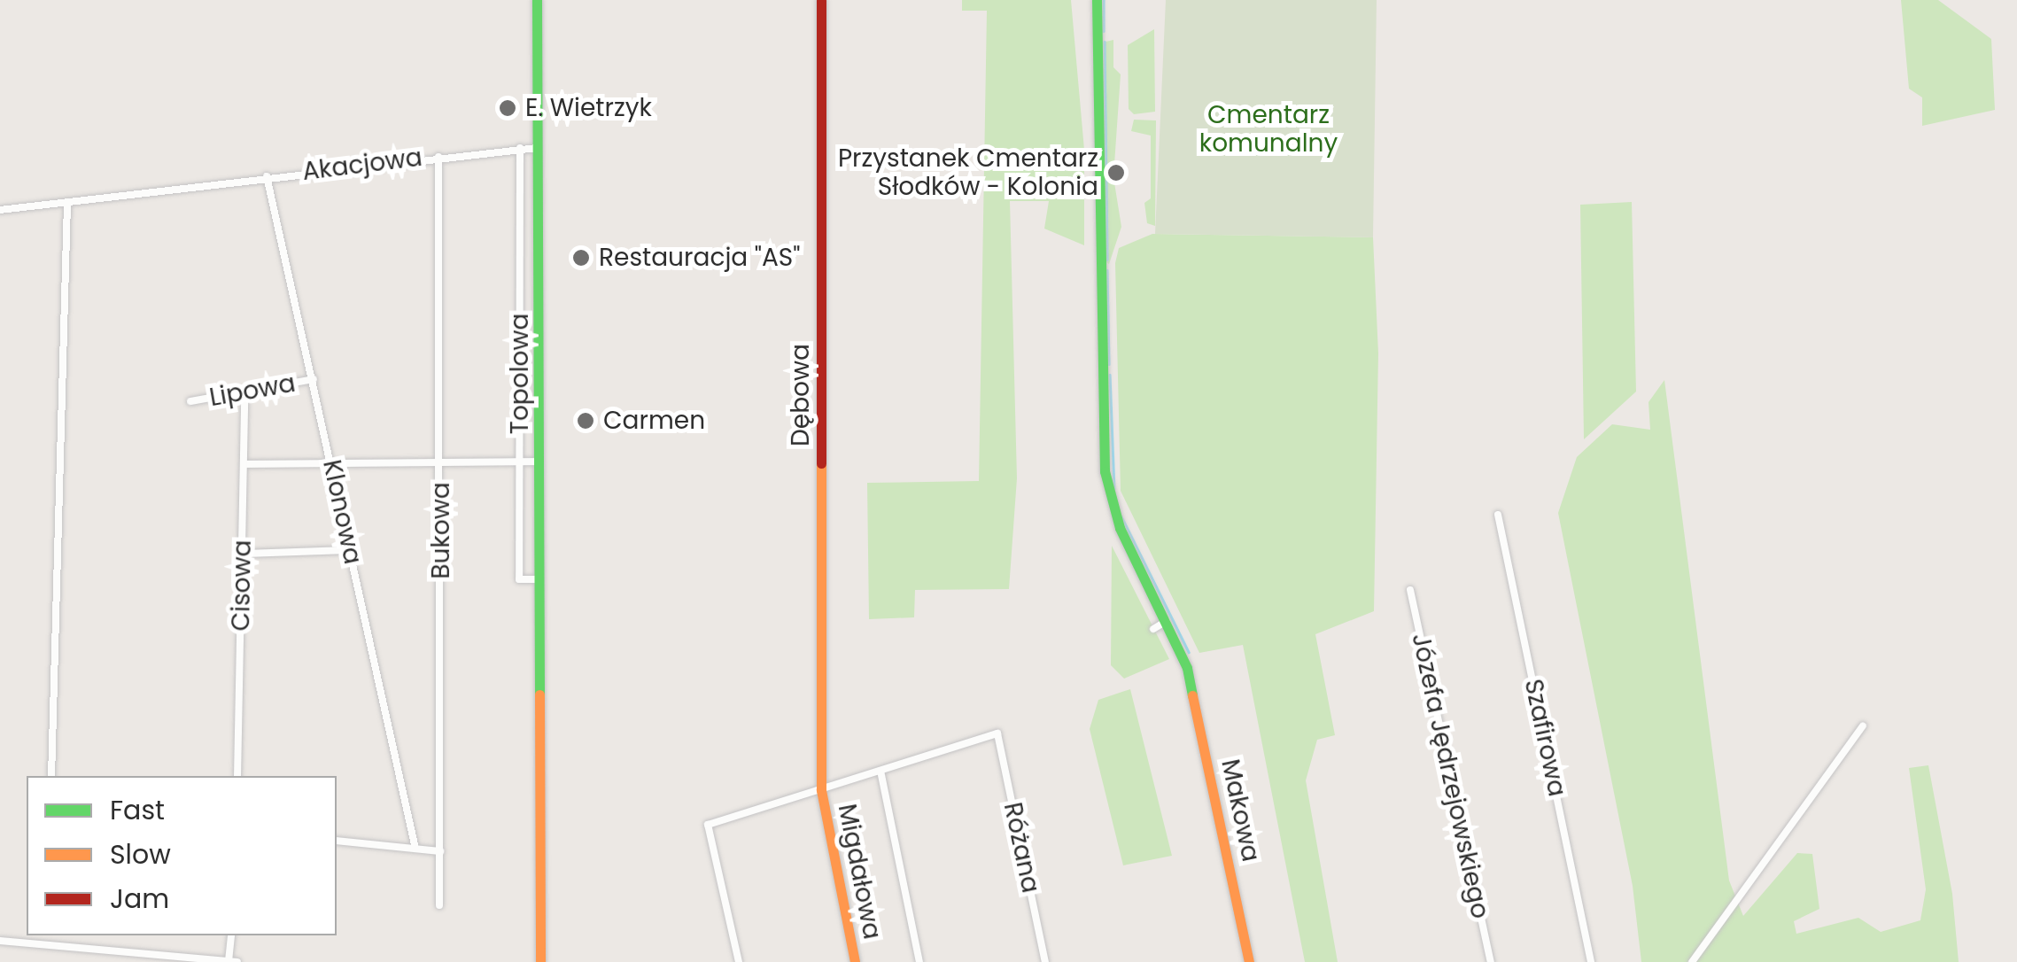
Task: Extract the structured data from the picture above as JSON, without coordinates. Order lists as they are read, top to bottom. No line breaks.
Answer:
{"streets":{"street":["Akacjowa","Topolowa","Lipowa","Dębowa","Klonowa","Bukowa","Cisowa","Szafirowa","Józefa Jędrzejowskiego","Makowa","Różana","Migdałowa"]},"crossings":[["Akacjowa","Topolowa"],["Akacjowa","Klonowa"],["Akacjowa","Bukowa"],["Lipowa","Klonowa"],["Lipowa","Cisowa"],["Dębowa","Migdałowa"]],"parks":["Cmentarz komunalny"],"places":["E. Wietrzyk","Przystanek Cmentarz Słodków - Kolonia","Restauracja \"AS\"","Carmen"],"legend":["Fast","Slow","Jam"]}
